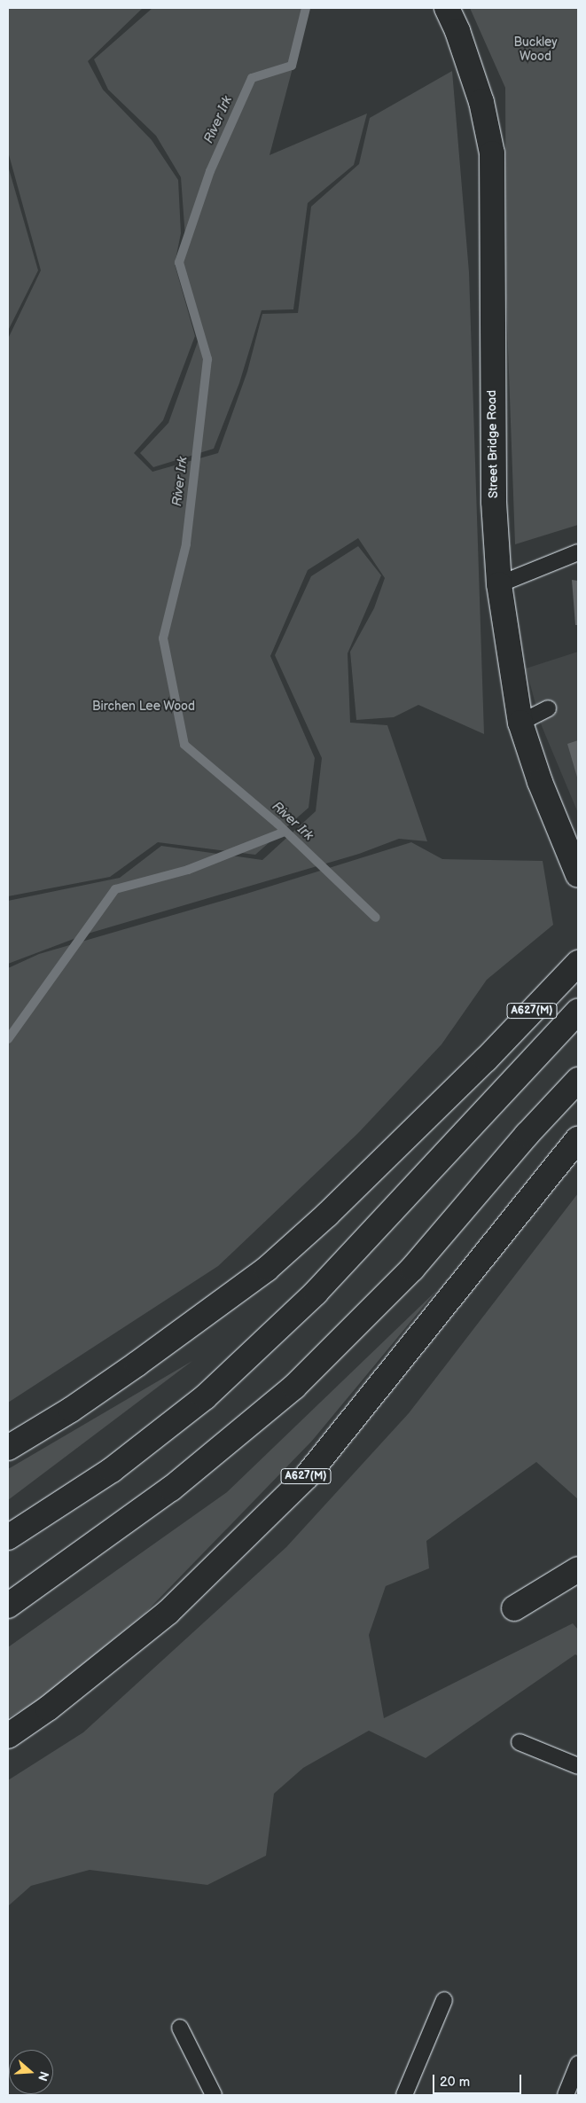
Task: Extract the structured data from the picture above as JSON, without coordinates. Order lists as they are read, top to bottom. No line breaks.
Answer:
{"streets":{"main road":["Street Bridge Road","A627(M)"]},"water":["River Irk"],"parks":["Buckley Wood","Birchen Lee Wood"],"scale_bar":"20 m","north":"right"}
